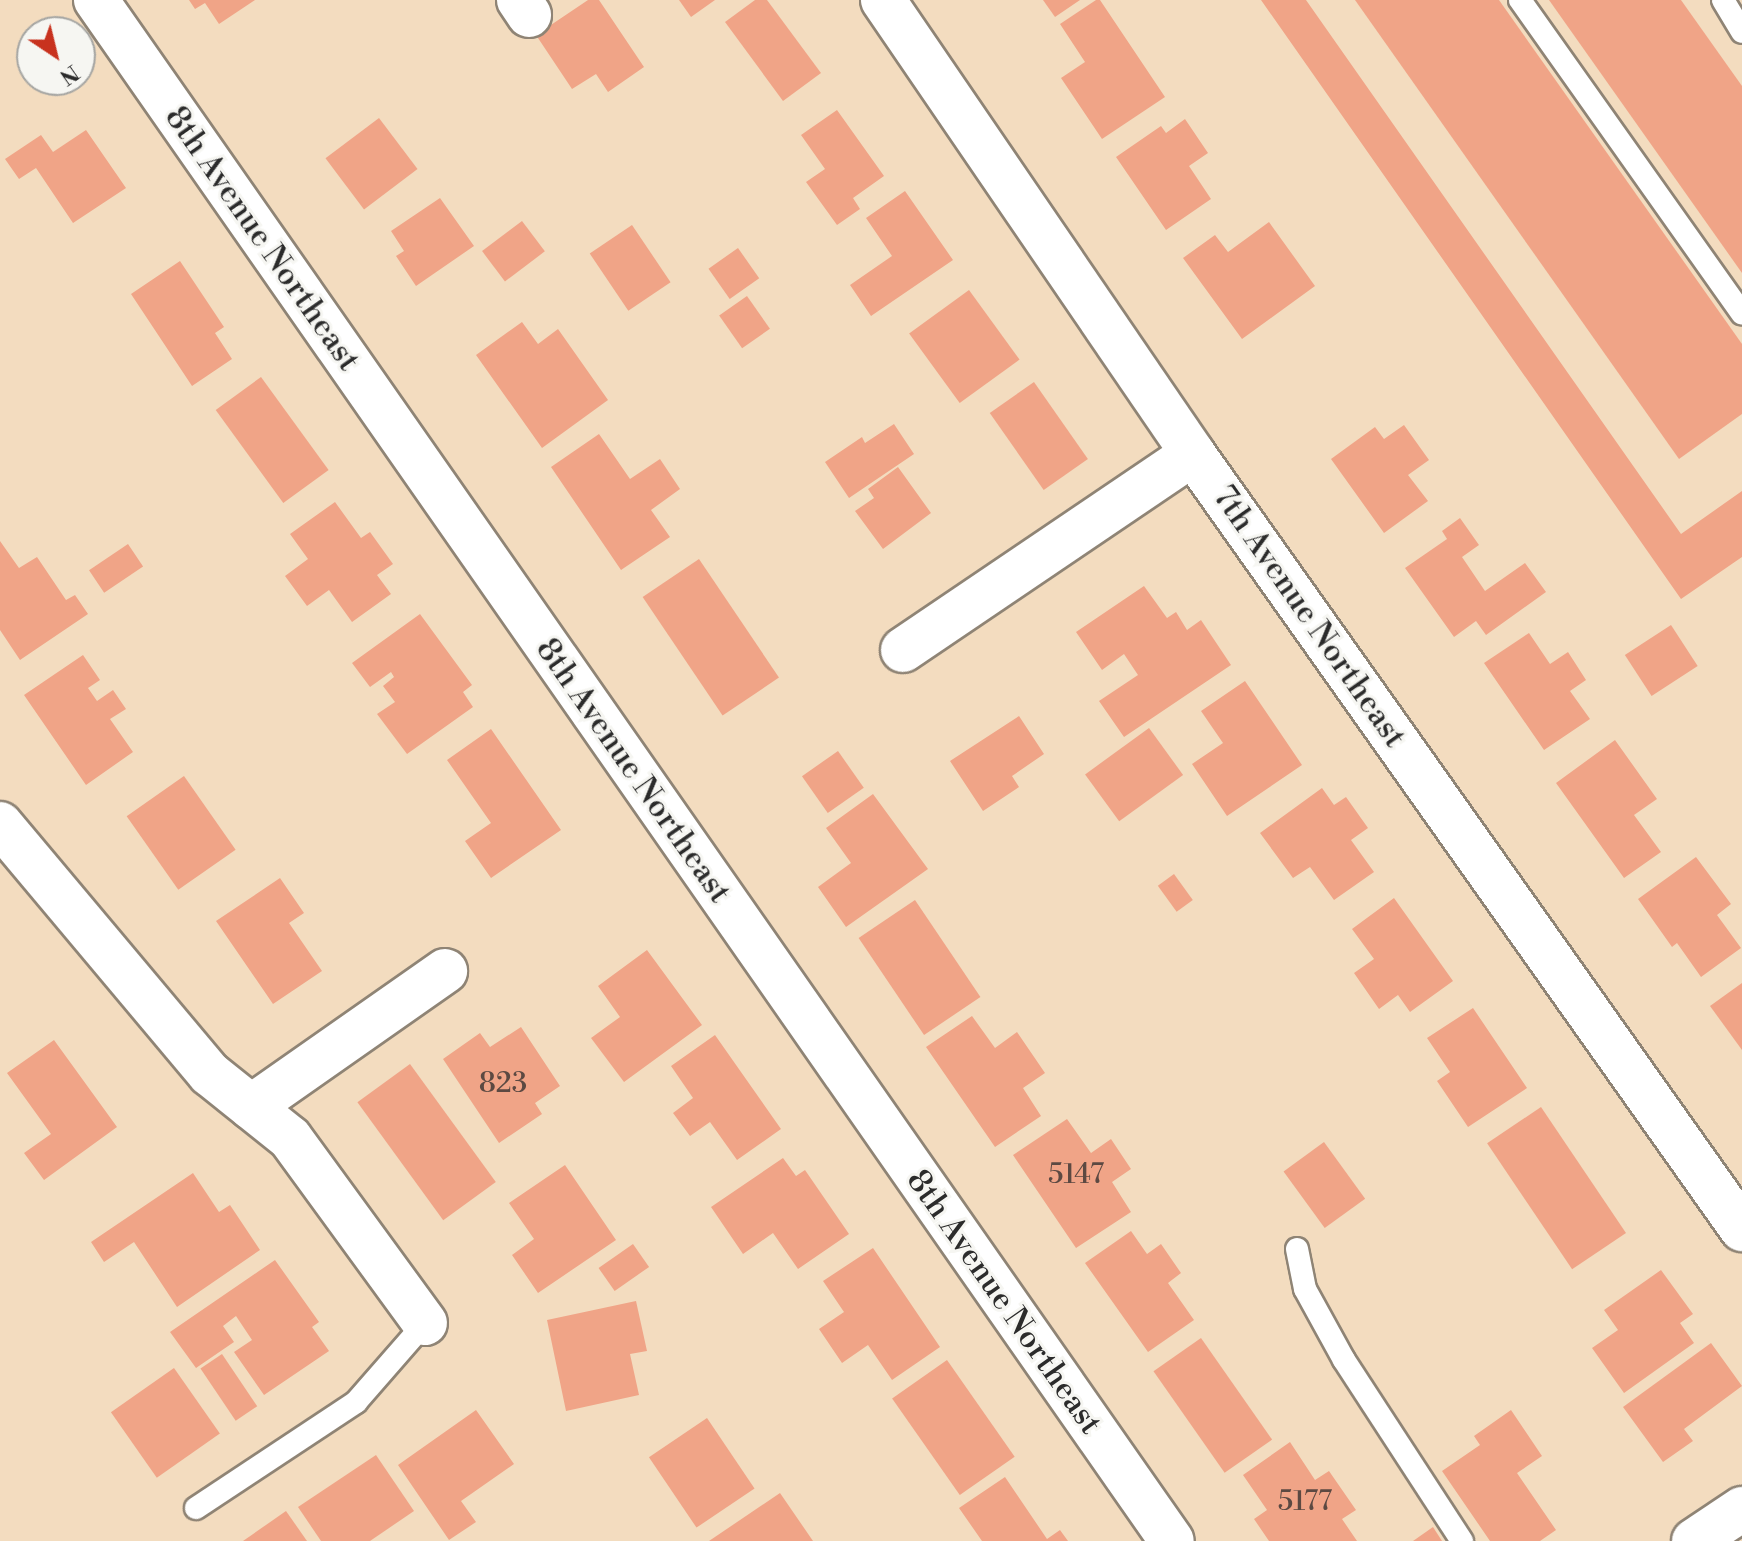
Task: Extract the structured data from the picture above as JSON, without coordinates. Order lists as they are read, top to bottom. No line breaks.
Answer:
{"streets":{"street":["8th Avenue Northeast","7th Avenue Northeast"]},"house_numbers":["823","5147","5177"],"north":"bottom right"}
